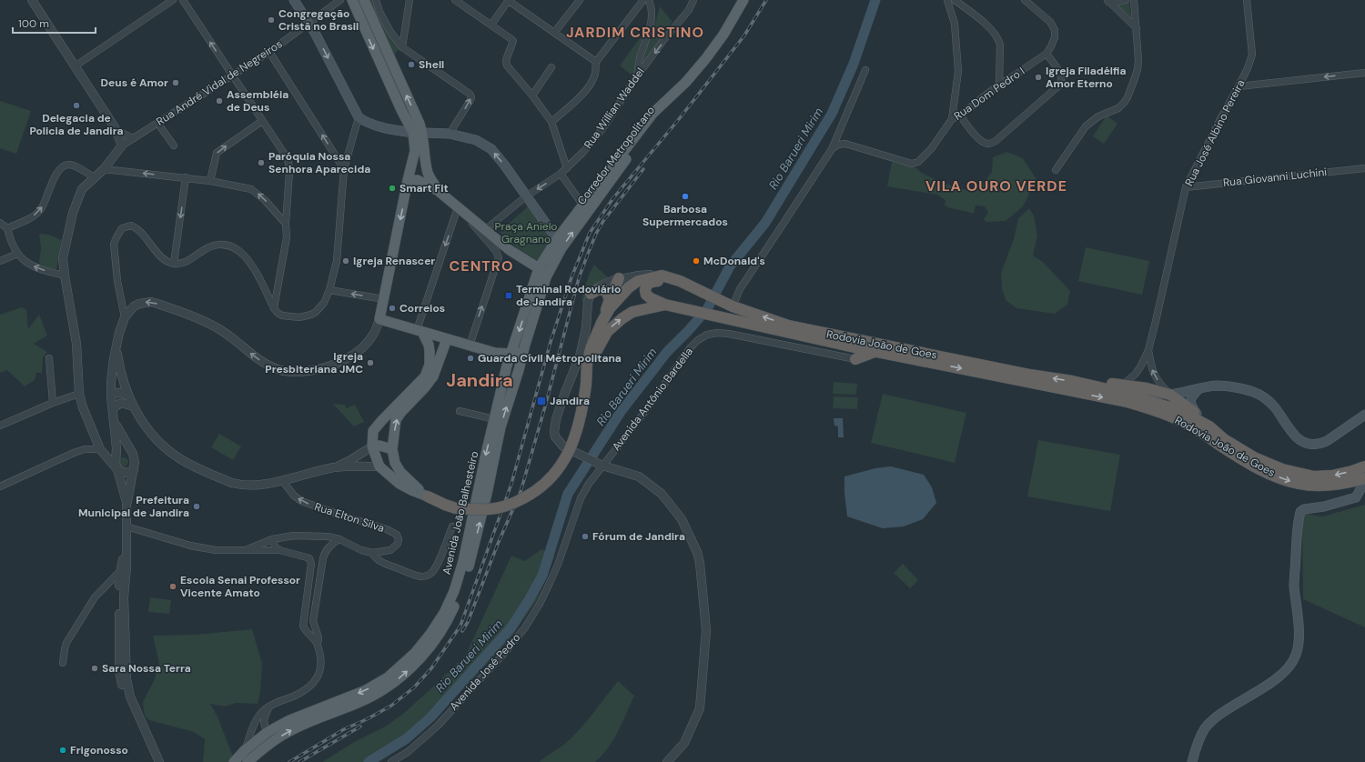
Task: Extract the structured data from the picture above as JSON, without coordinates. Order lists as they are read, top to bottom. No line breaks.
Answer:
{"streets":{"highway":["Rodovia João de Goes"],"main road":["Corredor Metropolitano","Avenida João Balhesteiro"],"street":["Rua André Vidal de Negreiros","Rua Dom Pedro I","Rua Willian Waddel","Rua José Albino Pereira","Rua Giovanni Luchini","Avenida Antônio Bardella","Rua Elton Silva","Avenida José Pedro"]},"crossings":[["Rua José Albino Pereira","Rua Giovanni Luchini"],["Corredor Metropolitano","Avenida João Balhesteiro"],["Avenida Antônio Bardella","Avenida José Pedro"]],"one_way":["Corredor Metropolitano"],"districts":["JARDIM CRISTINO","VILA OURO VERDE","CENTRO","Jandira"],"water":["Rio Barueri Mirim"],"parks":["Praça Anielo Gragnano"],"places":{"other":["Congregação Cristã no Brasil","Shell","Igreja Filadélfia Amor Eterno","Deus é Amor","Assembléia de Deus","Delegacia de Policia de Jandira","Paróquia Nossa Senhora Aparecida","Smart Fit","Barbosa Supermercados","Igreja Renascer","McDonald's","Correios","Guarda Cívil Metropolitana","Igreja Presbiteriana JMC","Prefeitura Municipal de Jandira","Fórum de Jandira","Escola Senai Professor Vicente Amato","Sara Nossa Terra","Frigonosso"],"transit":["Terminal Rodoviário de Jandira","Jandira"]},"scale_bar":"100 m"}
